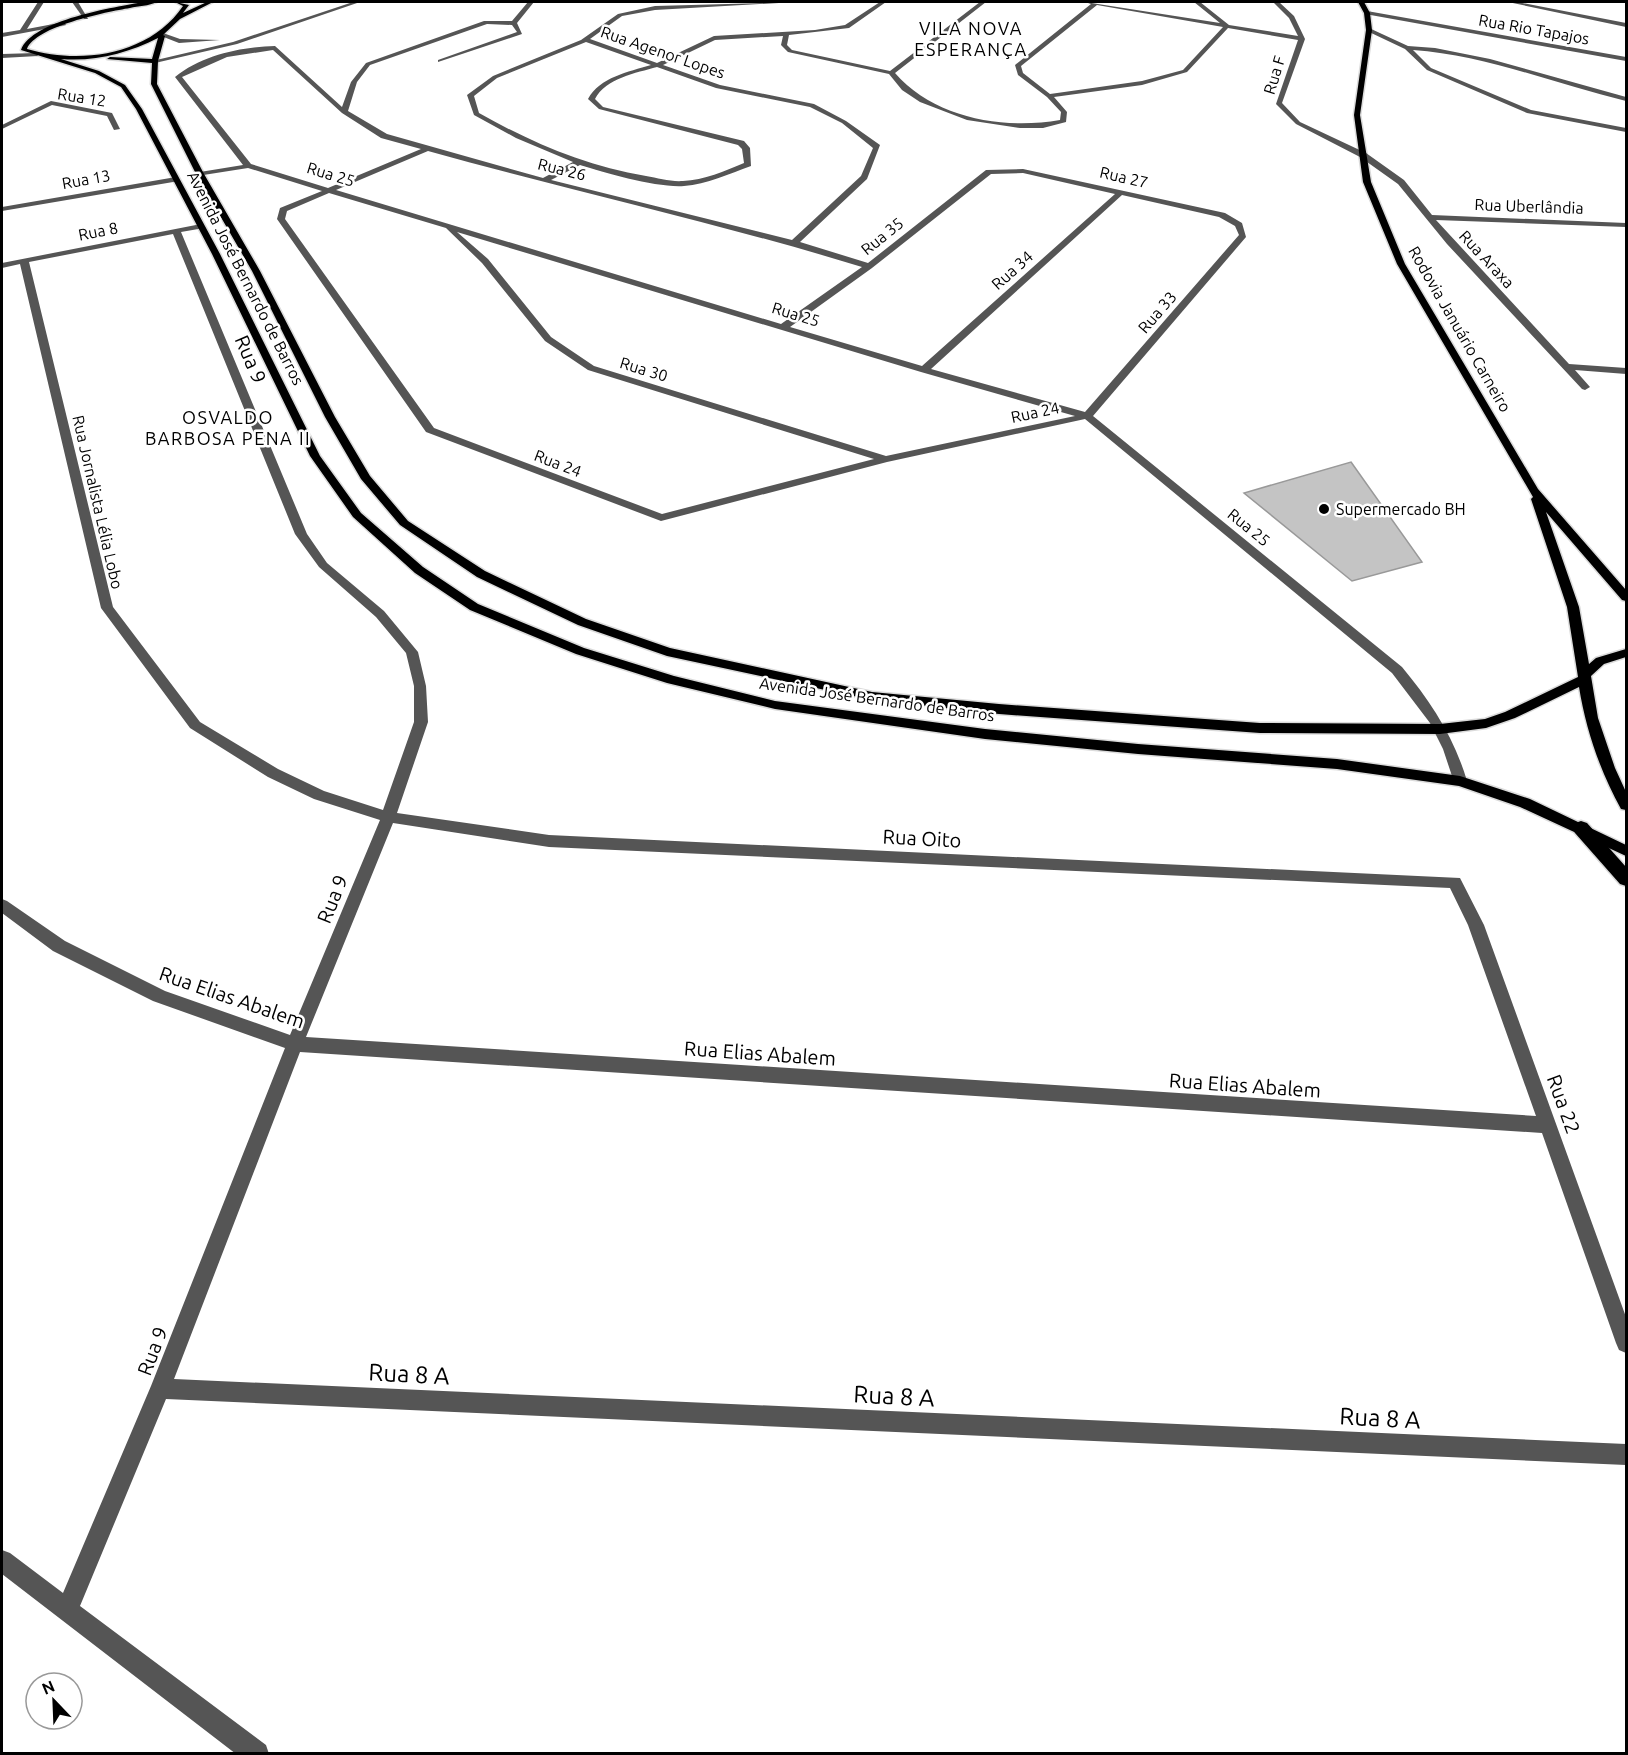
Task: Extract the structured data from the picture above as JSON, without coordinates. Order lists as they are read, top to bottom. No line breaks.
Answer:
{"streets":{"main road":["Avenida José Bernardo de Barros","Rodovia Januário Carneiro"],"street":["Rua Rio Tapajos","Rua Agenor Lopes","Rua F","Rua 12","Rua 26","Rua 25","Rua 27","Rua 13","Rua Uberlândia","Rua 8","Rua 35","Rua Araxa","Rua 34","Rua 33","Rua 9","Rua 30","Rua 24","Rua Jornalista Lélia Lobo","Rua Oito","Rua Elias Abalem","Rua 22","Rua 8 A"]},"crossings":[["Rua Rio Tapajos","Rodovia Januário Carneiro"],["Rua Agenor Lopes","Rua 26"],["Rua F","Rua Araxa"],["Rua F","Rodovia Januário Carneiro"],["Rua 26","Rua 25"],["Rua 26","Rua 35"],["Rua 26","Rua 24"],["Rua 25","Rua 35"],["Rua 25","Rua 34"],["Rua 25","Avenida José Bernardo de Barros"],["Rua 25","Rua 33"],["Rua 25","Rua 30"],["Rua 25","Rua 24"],["Rua 27","Rua 35"],["Rua 27","Rua 34"],["Rua 27","Rua 33"],["Rua 13","Avenida José Bernardo de Barros"],["Rua Uberlândia","Rua Araxa"],["Rua 8","Avenida José Bernardo de Barros"],["Rua 8","Rua 9"],["Rua 8","Rua Jornalista Lélia Lobo"],["Rua Araxa","Rodovia Januário Carneiro"],["Avenida José Bernardo de Barros","Rodovia Januário Carneiro"],["Rua 33","Rua 24"],["Rua 9","Rua Jornalista Lélia Lobo"],["Rua 9","Rua Oito"],["Rua 9","Rua Elias Abalem"],["Rua 9","Rua 8 A"],["Rua 30","Rua 24"],["Rua Jornalista Lélia Lobo","Rua Oito"],["Rua Oito","Rua 22"],["Rua Elias Abalem","Rua 22"]],"districts":["VILA NOVA ESPERANÇA","OSVALDO BARBOSA PENA II"],"places":["Supermercado BH"],"north":"top left"}
